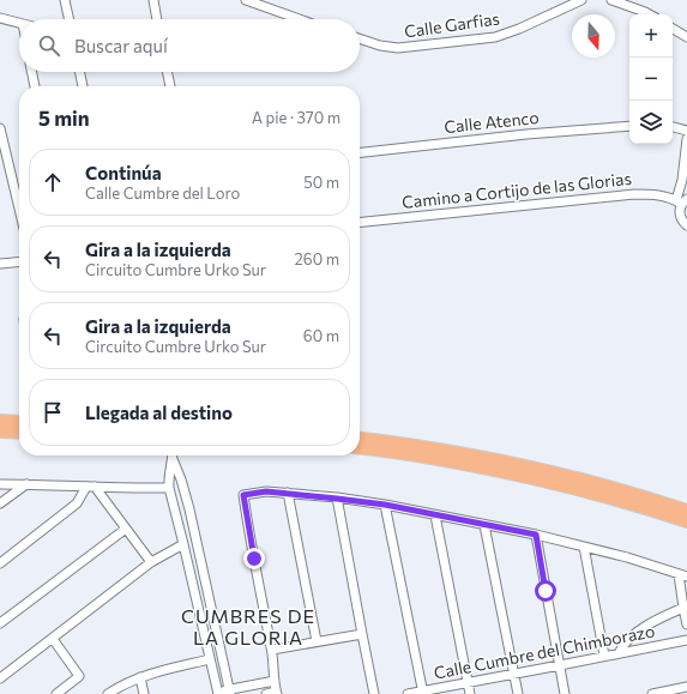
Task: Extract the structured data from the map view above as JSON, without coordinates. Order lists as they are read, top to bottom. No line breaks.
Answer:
{"streets":{"street":["Calle Garfias","Calle Atenco","Camino a Cortijo de las Glorias","Calle Cumbre del Chimborazo"]},"districts":["CUMBRES DE LA GLORIA"],"north":"bottom","page":{"map_buttons":["+","−"],"search":"Buscar aquí","heading":["5 min","A pie · 370 m"],"list":[["Continúa","Calle Cumbre del Loro","50 m"],["Gira a la izquierda","Circuito Cumbre Urko Sur","260 m"],["Gira a la izquierda","Circuito Cumbre Urko Sur","60 m"],"Llegada al destino"]}}
